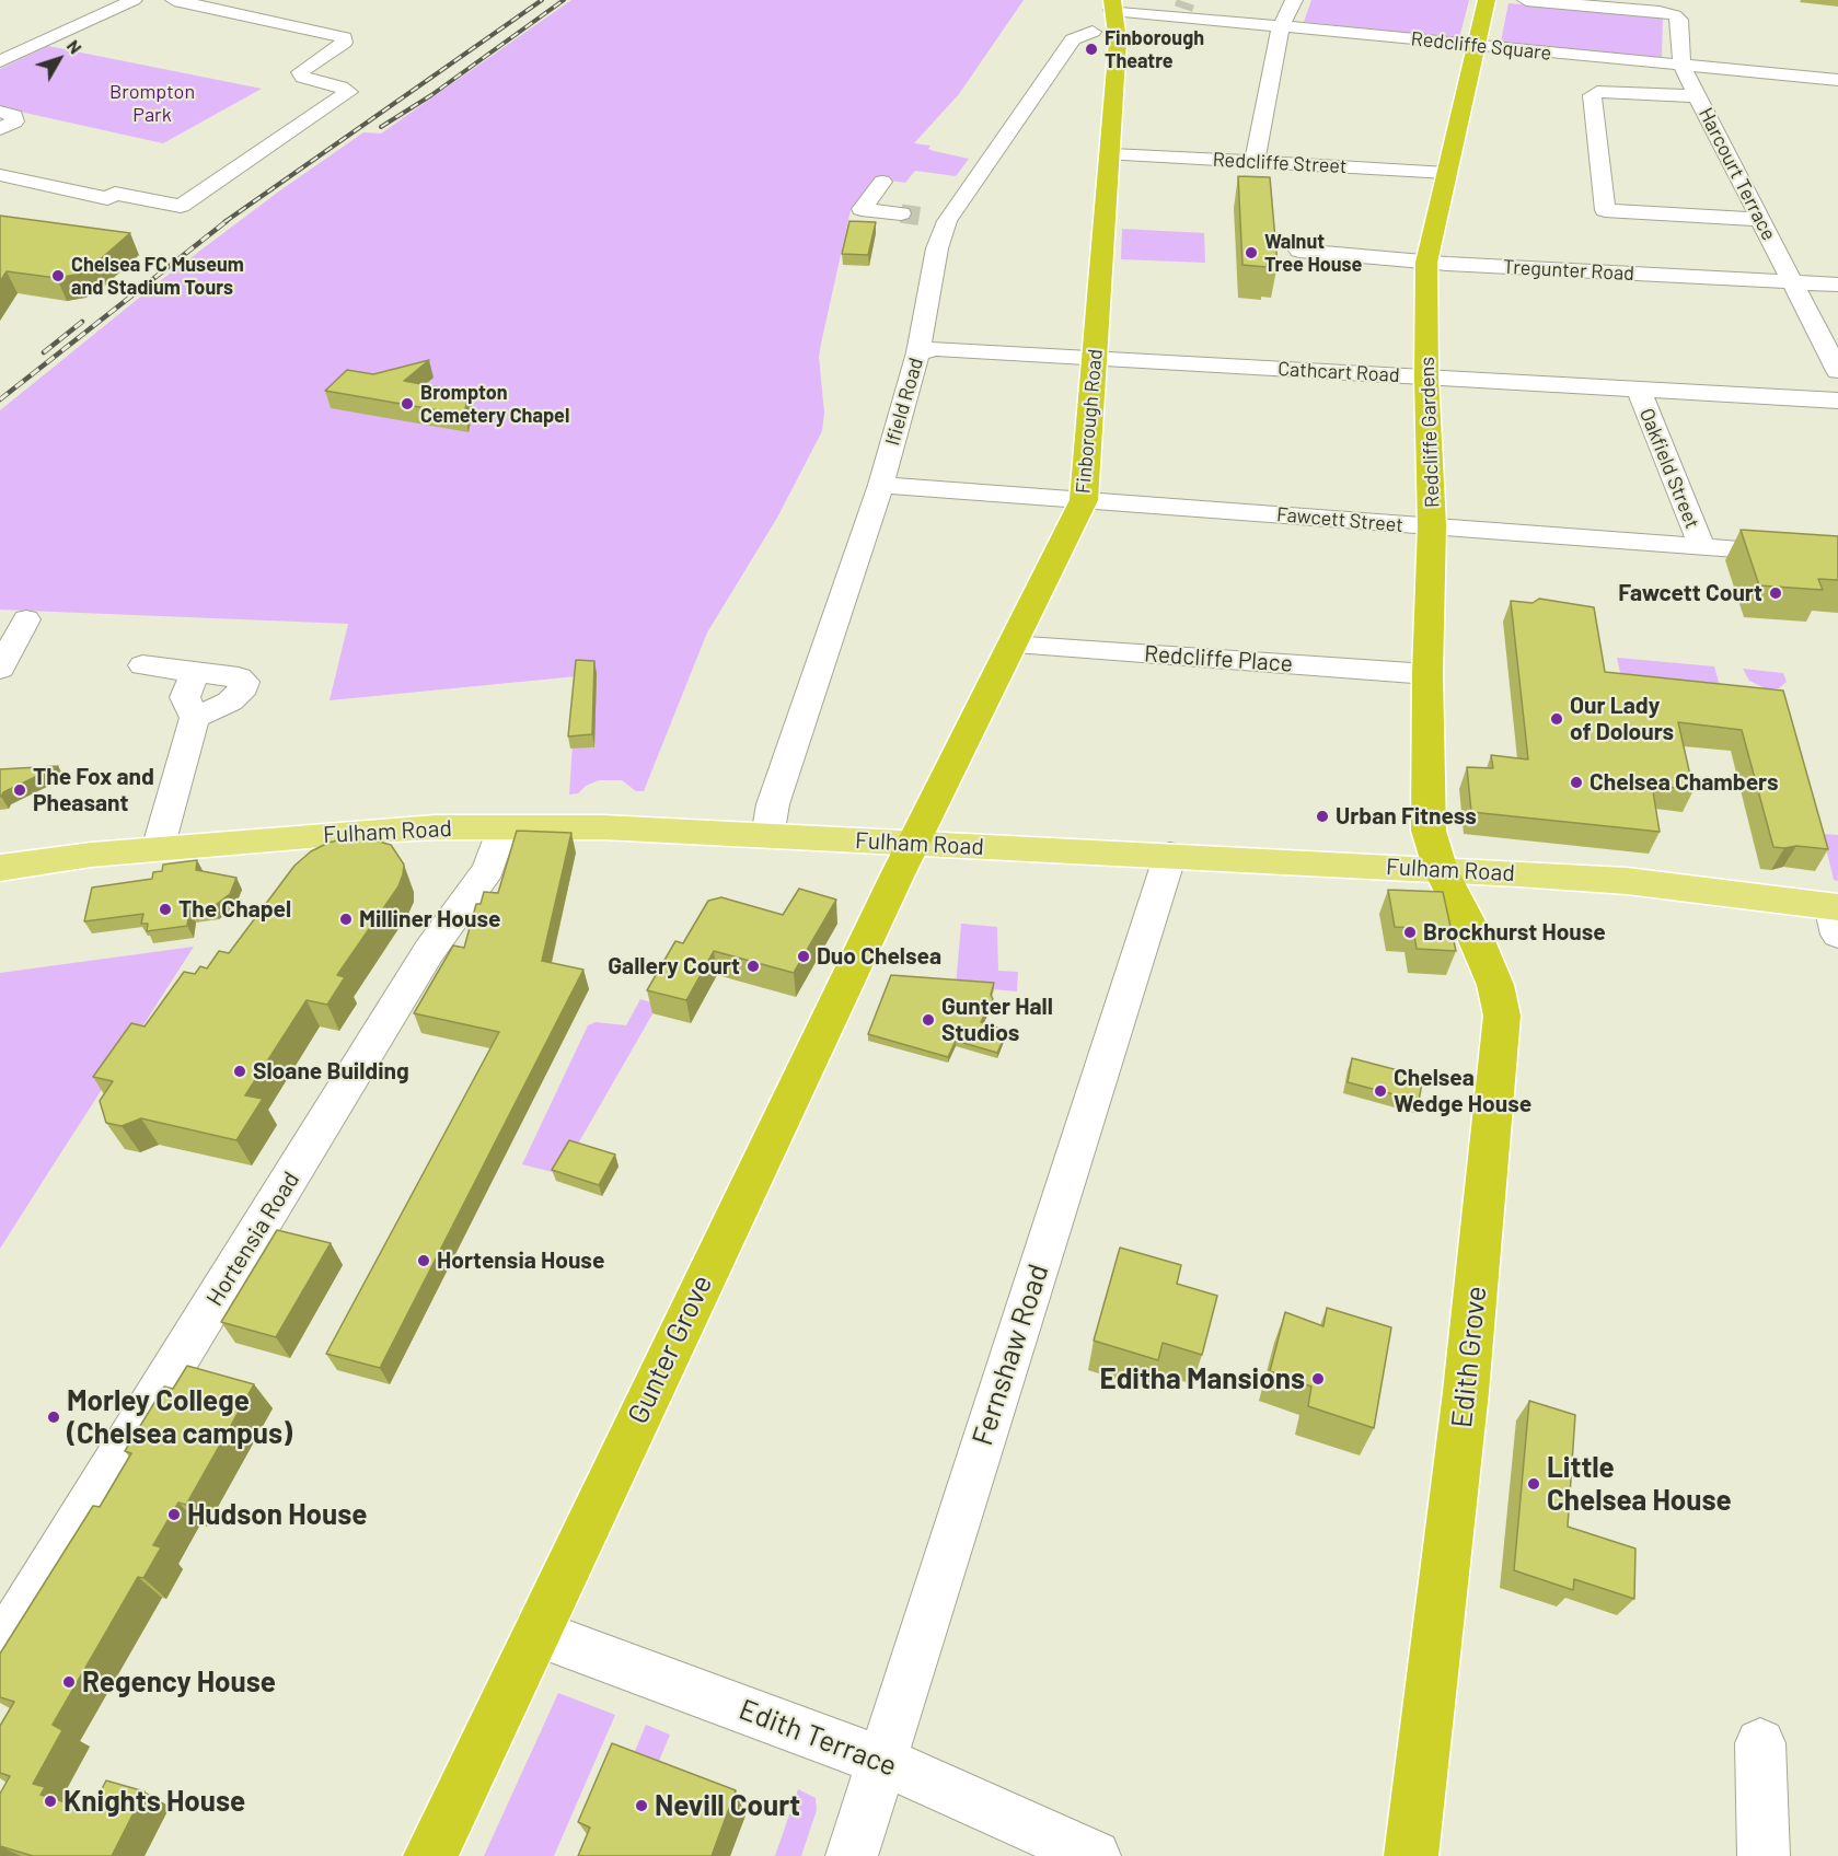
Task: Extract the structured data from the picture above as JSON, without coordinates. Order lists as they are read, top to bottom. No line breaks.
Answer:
{"streets":{"highway":["Finborough Road","Redcliffe Gardens","Gunter Grove","Edith Grove"],"main road":["Fulham Road"],"street":["Redcliffe Square","Redcliffe Street","Harcourt Terrace","Tregunter Road","Cathcart Road","Ifield Road","Oakfield Street","Fawcett Street","Redcliffe Place","Hortensia Road","Fernshaw Road","Edith Terrace"]},"crossings":[["Redcliffe Square","Harcourt Terrace"],["Redcliffe Square","Finborough Road"],["Redcliffe Square","Redcliffe Gardens"],["Redcliffe Street","Finborough Road"],["Redcliffe Street","Redcliffe Gardens"],["Harcourt Terrace","Tregunter Road"],["Tregunter Road","Redcliffe Gardens"],["Cathcart Road","Ifield Road"],["Cathcart Road","Finborough Road"],["Cathcart Road","Redcliffe Gardens"],["Cathcart Road","Oakfield Street"],["Ifield Road","Finborough Road"],["Ifield Road","Fawcett Street"],["Ifield Road","Fulham Road"],["Finborough Road","Fawcett Street"],["Finborough Road","Redcliffe Place"],["Finborough Road","Fulham Road"],["Finborough Road","Gunter Grove"],["Redcliffe Gardens","Fawcett Street"],["Redcliffe Gardens","Redcliffe Place"],["Redcliffe Gardens","Fulham Road"],["Redcliffe Gardens","Edith Grove"],["Oakfield Street","Fawcett Street"],["Fulham Road","Hortensia Road"],["Fulham Road","Gunter Grove"],["Fulham Road","Fernshaw Road"],["Fulham Road","Edith Grove"],["Gunter Grove","Edith Terrace"],["Fernshaw Road","Edith Terrace"]],"parks":["Brompton Park"],"places":["Finborough Theatre","Walnut Tree House","Chelsea FC Museum and Stadium Tours","Brompton Cemetery Chapel","Fawcett Court","Our Lady of Dolours","Chelsea Chambers","The Fox and Pheasant","Urban Fitness","The Chapel","Milliner House","Brockhurst House","Duo Chelsea","Gallery Court","Gunter Hall Studios","Sloane Building","Chelsea Wedge House","Hortensia House","Editha Mansions","Morley College (Chelsea campus)","Little Chelsea House","Hudson House","Regency House","Knights House","Nevill Court"],"north":"top right"}
